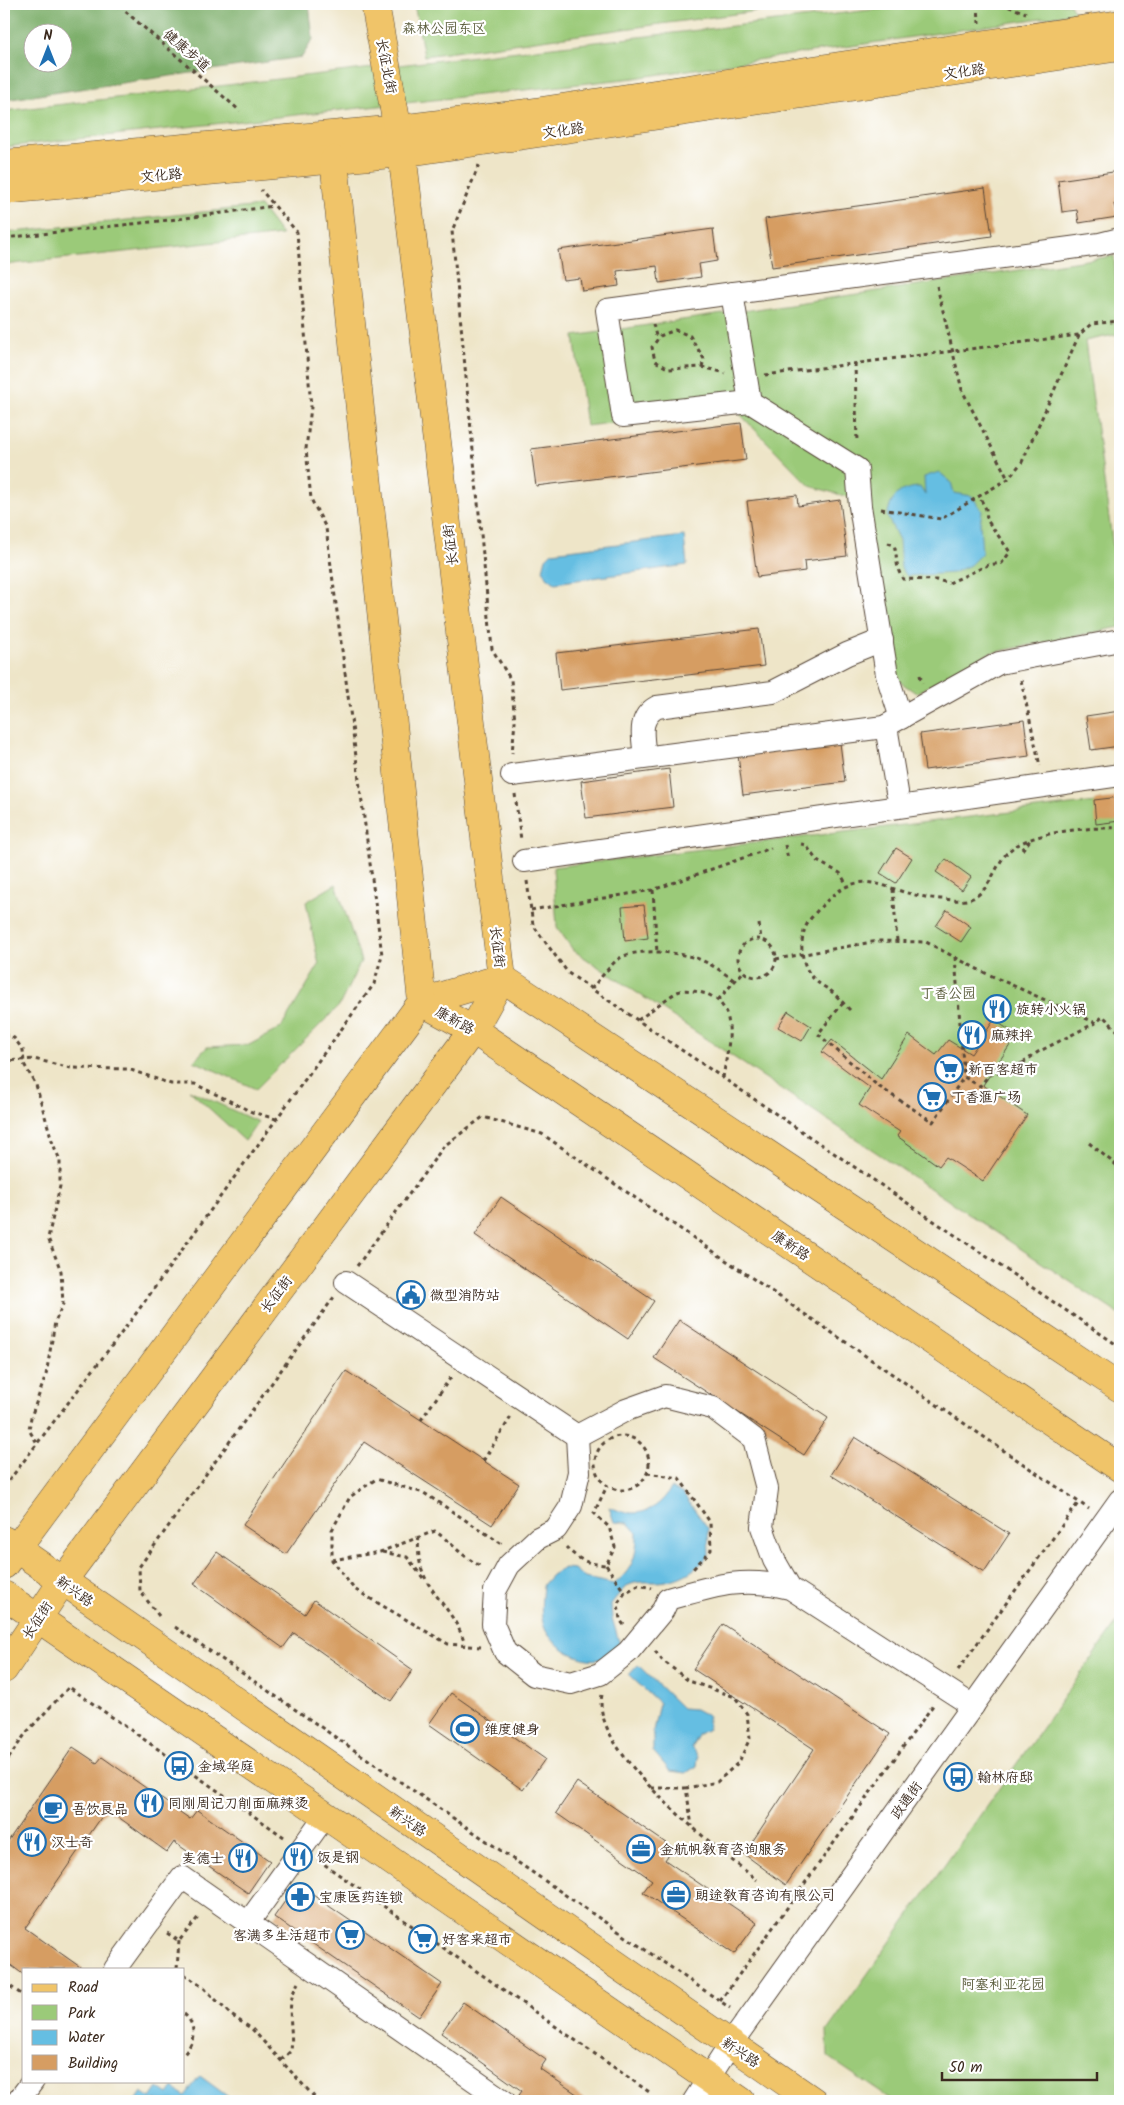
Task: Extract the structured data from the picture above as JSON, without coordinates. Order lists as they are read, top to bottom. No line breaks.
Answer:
{"streets":{"main road":["长征北街","文化路","长征街","康新路","新兴路"],"street":["政通街"],"path":["健康步道"]},"crossings":[["长征北街","文化路"],["长征北街","长征街"],["文化路","长征街"],["长征街","康新路"],["长征街","新兴路"],["新兴路","政通街"]],"parks":["森林公园东区","丁香公园","阿塞利亚花园"],"places":{"restaurant":["旋转小火锅","麻辣拌","同刚周记刀削面麻辣烫","汉士奇","饭是钢","麦德士"],"supermarket":["新百客超市","丁香滙广场","客满多生活超市","好客来超市"],"public building":["微型消防站"],"sports":["维度健身"],"bus stop":["金域华庭","翰林府邸"],"cafe":["吾饮良品"],"office":["金航帆教育咨询服务","朗途教育咨询有限公司"],"pharmacy":["宝康医药连锁"]},"legend":["Road","Park","Water","Building"],"scale_bar":"50 m","north":"top"}
